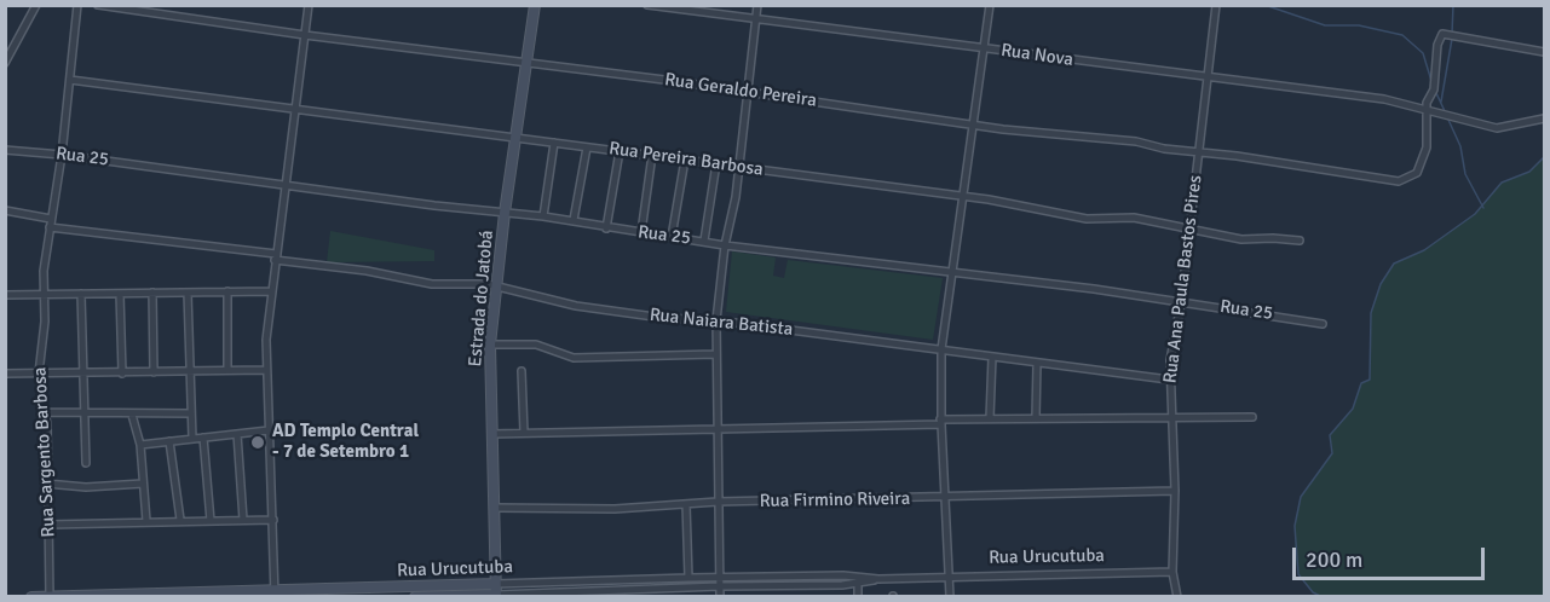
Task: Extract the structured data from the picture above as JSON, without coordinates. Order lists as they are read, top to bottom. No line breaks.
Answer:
{"streets":{"street":["Rua Nova","Rua Geraldo Pereira","Rua 25","Rua Pereira Barbosa","Rua Ana Paula Bastos Pires","Estrada do Jatobá","Rua Naiara Batista","Rua Sargento Barbosa","Rua Firmino Riveira","Rua Urucutuba"]},"crossings":[["Rua Nova","Rua Geraldo Pereira"],["Rua Nova","Rua Ana Paula Bastos Pires"],["Rua Geraldo Pereira","Rua Ana Paula Bastos Pires"],["Rua Geraldo Pereira","Estrada do Jatobá"],["Rua 25","Rua Ana Paula Bastos Pires"],["Rua 25","Estrada do Jatobá"],["Rua 25","Rua Sargento Barbosa"],["Rua Pereira Barbosa","Rua Ana Paula Bastos Pires"],["Rua Pereira Barbosa","Estrada do Jatobá"],["Rua Pereira Barbosa","Rua Sargento Barbosa"],["Rua Ana Paula Bastos Pires","Rua Naiara Batista"],["Rua Ana Paula Bastos Pires","Rua Firmino Riveira"],["Rua Ana Paula Bastos Pires","Rua Urucutuba"],["Estrada do Jatobá","Rua Naiara Batista"],["Estrada do Jatobá","Rua Firmino Riveira"],["Estrada do Jatobá","Rua Urucutuba"],["Rua Naiara Batista","Rua Sargento Barbosa"],["Rua Sargento Barbosa","Rua Urucutuba"]],"places":["AD Templo Central - 7 de Setembro 1"],"scale_bar":"200 m"}
